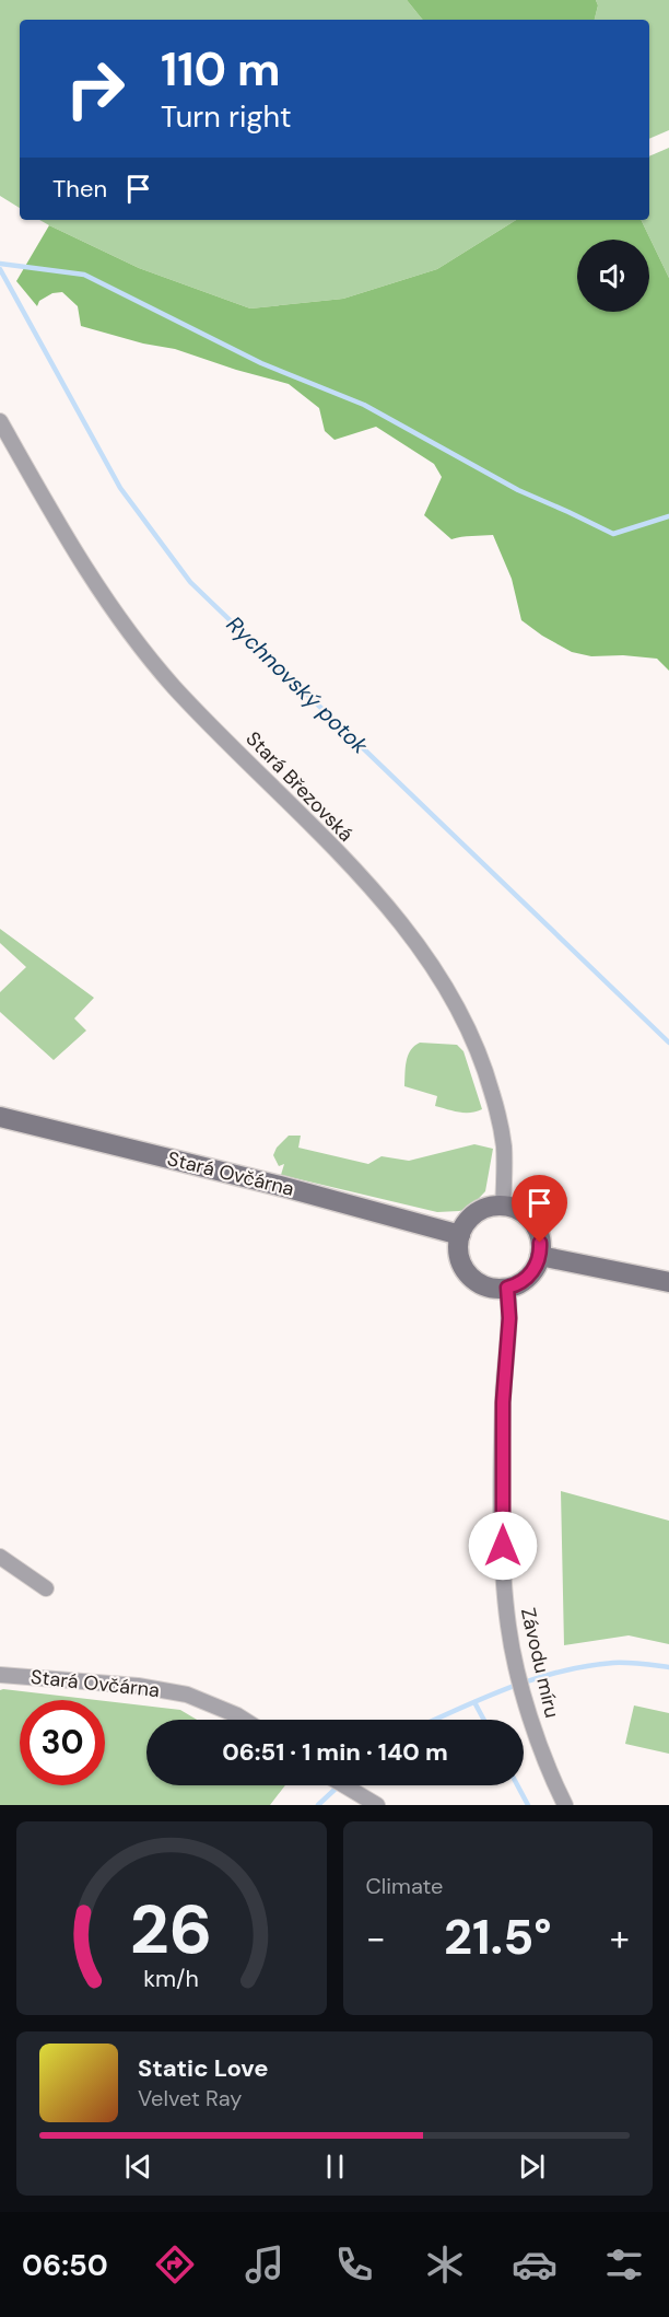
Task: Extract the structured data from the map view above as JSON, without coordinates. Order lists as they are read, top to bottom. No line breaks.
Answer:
{"streets":{"main road":["Stará Ovčárna"],"street":["Stará Březovská","Závodu míru"]},"crossings":[["Stará Březovská","Stará Ovčárna"],["Stará Březovská","Závodu míru"],["Stará Ovčárna","Závodu míru"]],"water":["Rychnovský potok"],"page":{"turn":["110 m","Turn right"],"then":"Then","limit":"30","trip":"06:51 · 1 min · 140 m","tile":"Climate","heat":["−","21.5°","+"],"song":["Static Love","Velvet Ray"],"tabs":"06:50","gauge":["26","km/h"]}}
